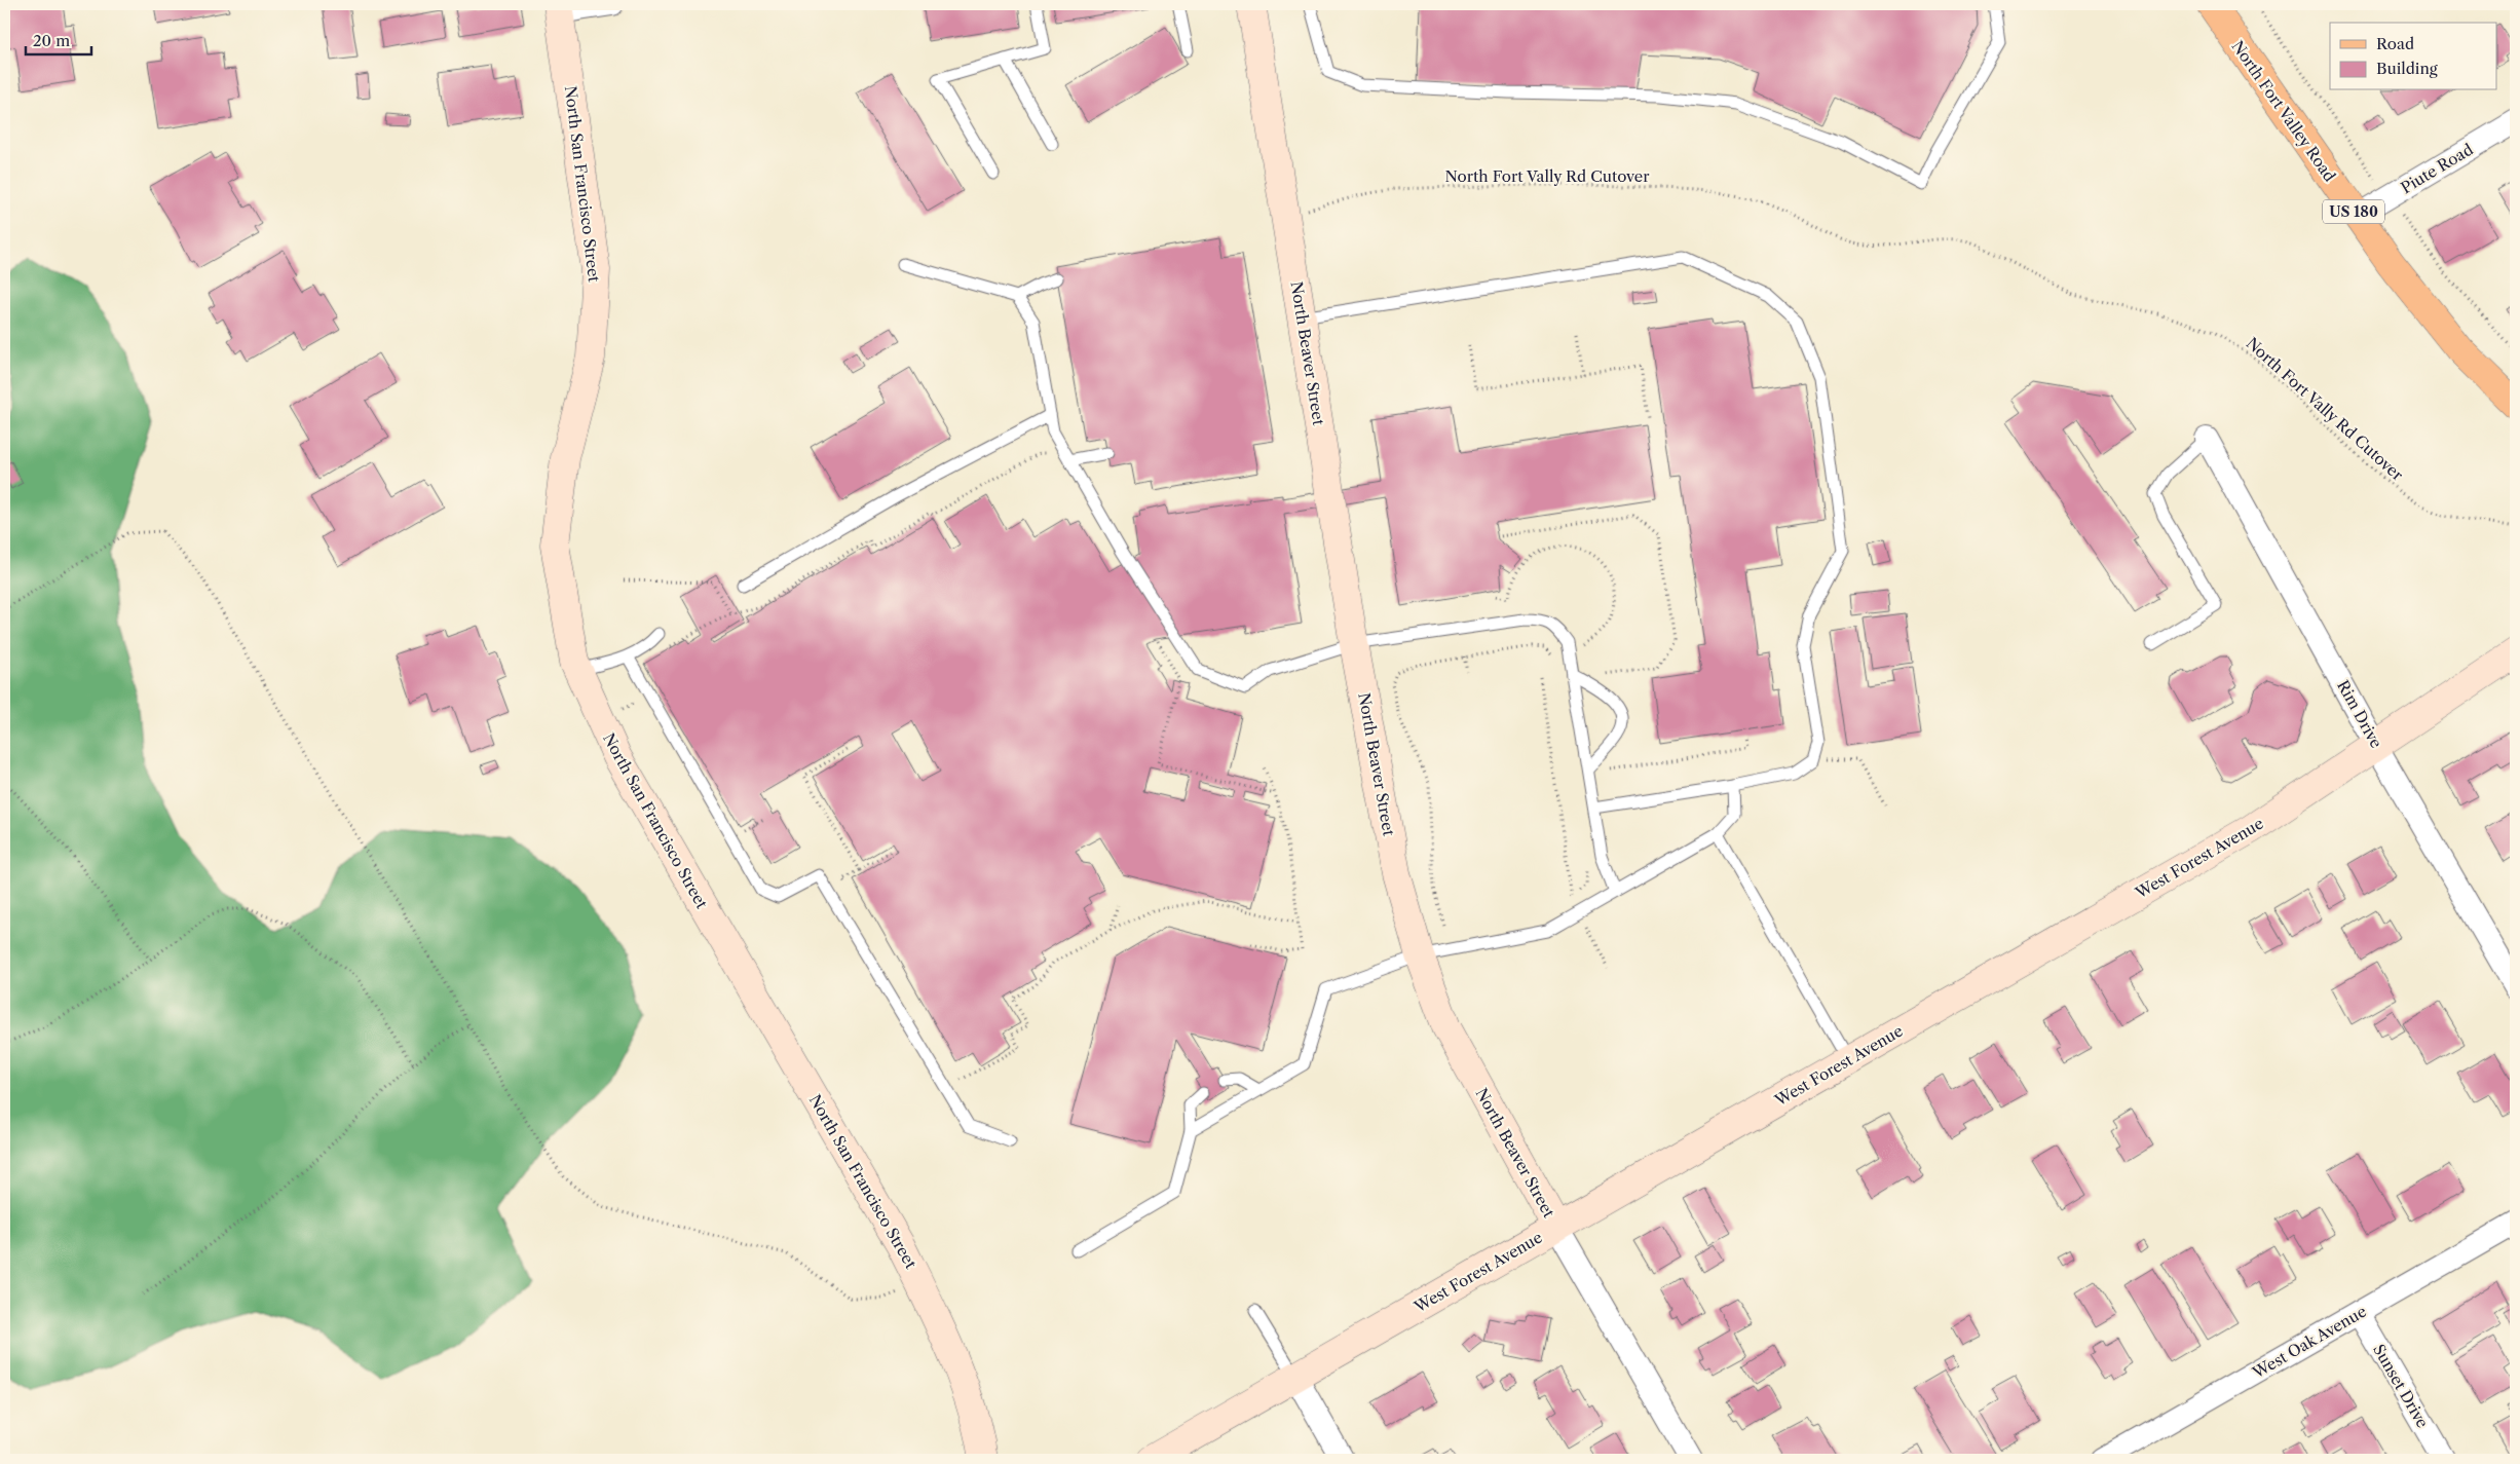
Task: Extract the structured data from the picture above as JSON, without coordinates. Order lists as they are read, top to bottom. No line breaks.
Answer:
{"streets":{"main road":["North Fort Valley Road","US 180"],"street":["Piute Road","North San Francisco Street","North Beaver Street","Rim Drive","West Forest Avenue","West Oak Avenue","Sunset Drive"],"path":["North Fort Vally Rd Cutover"]},"crossings":[["North Fort Valley Road","Piute Road"],["North Beaver Street","West Forest Avenue"],["Rim Drive","West Forest Avenue"],["West Oak Avenue","Sunset Drive"]],"legend":["Road","Building"],"scale_bar":"20 m"}
